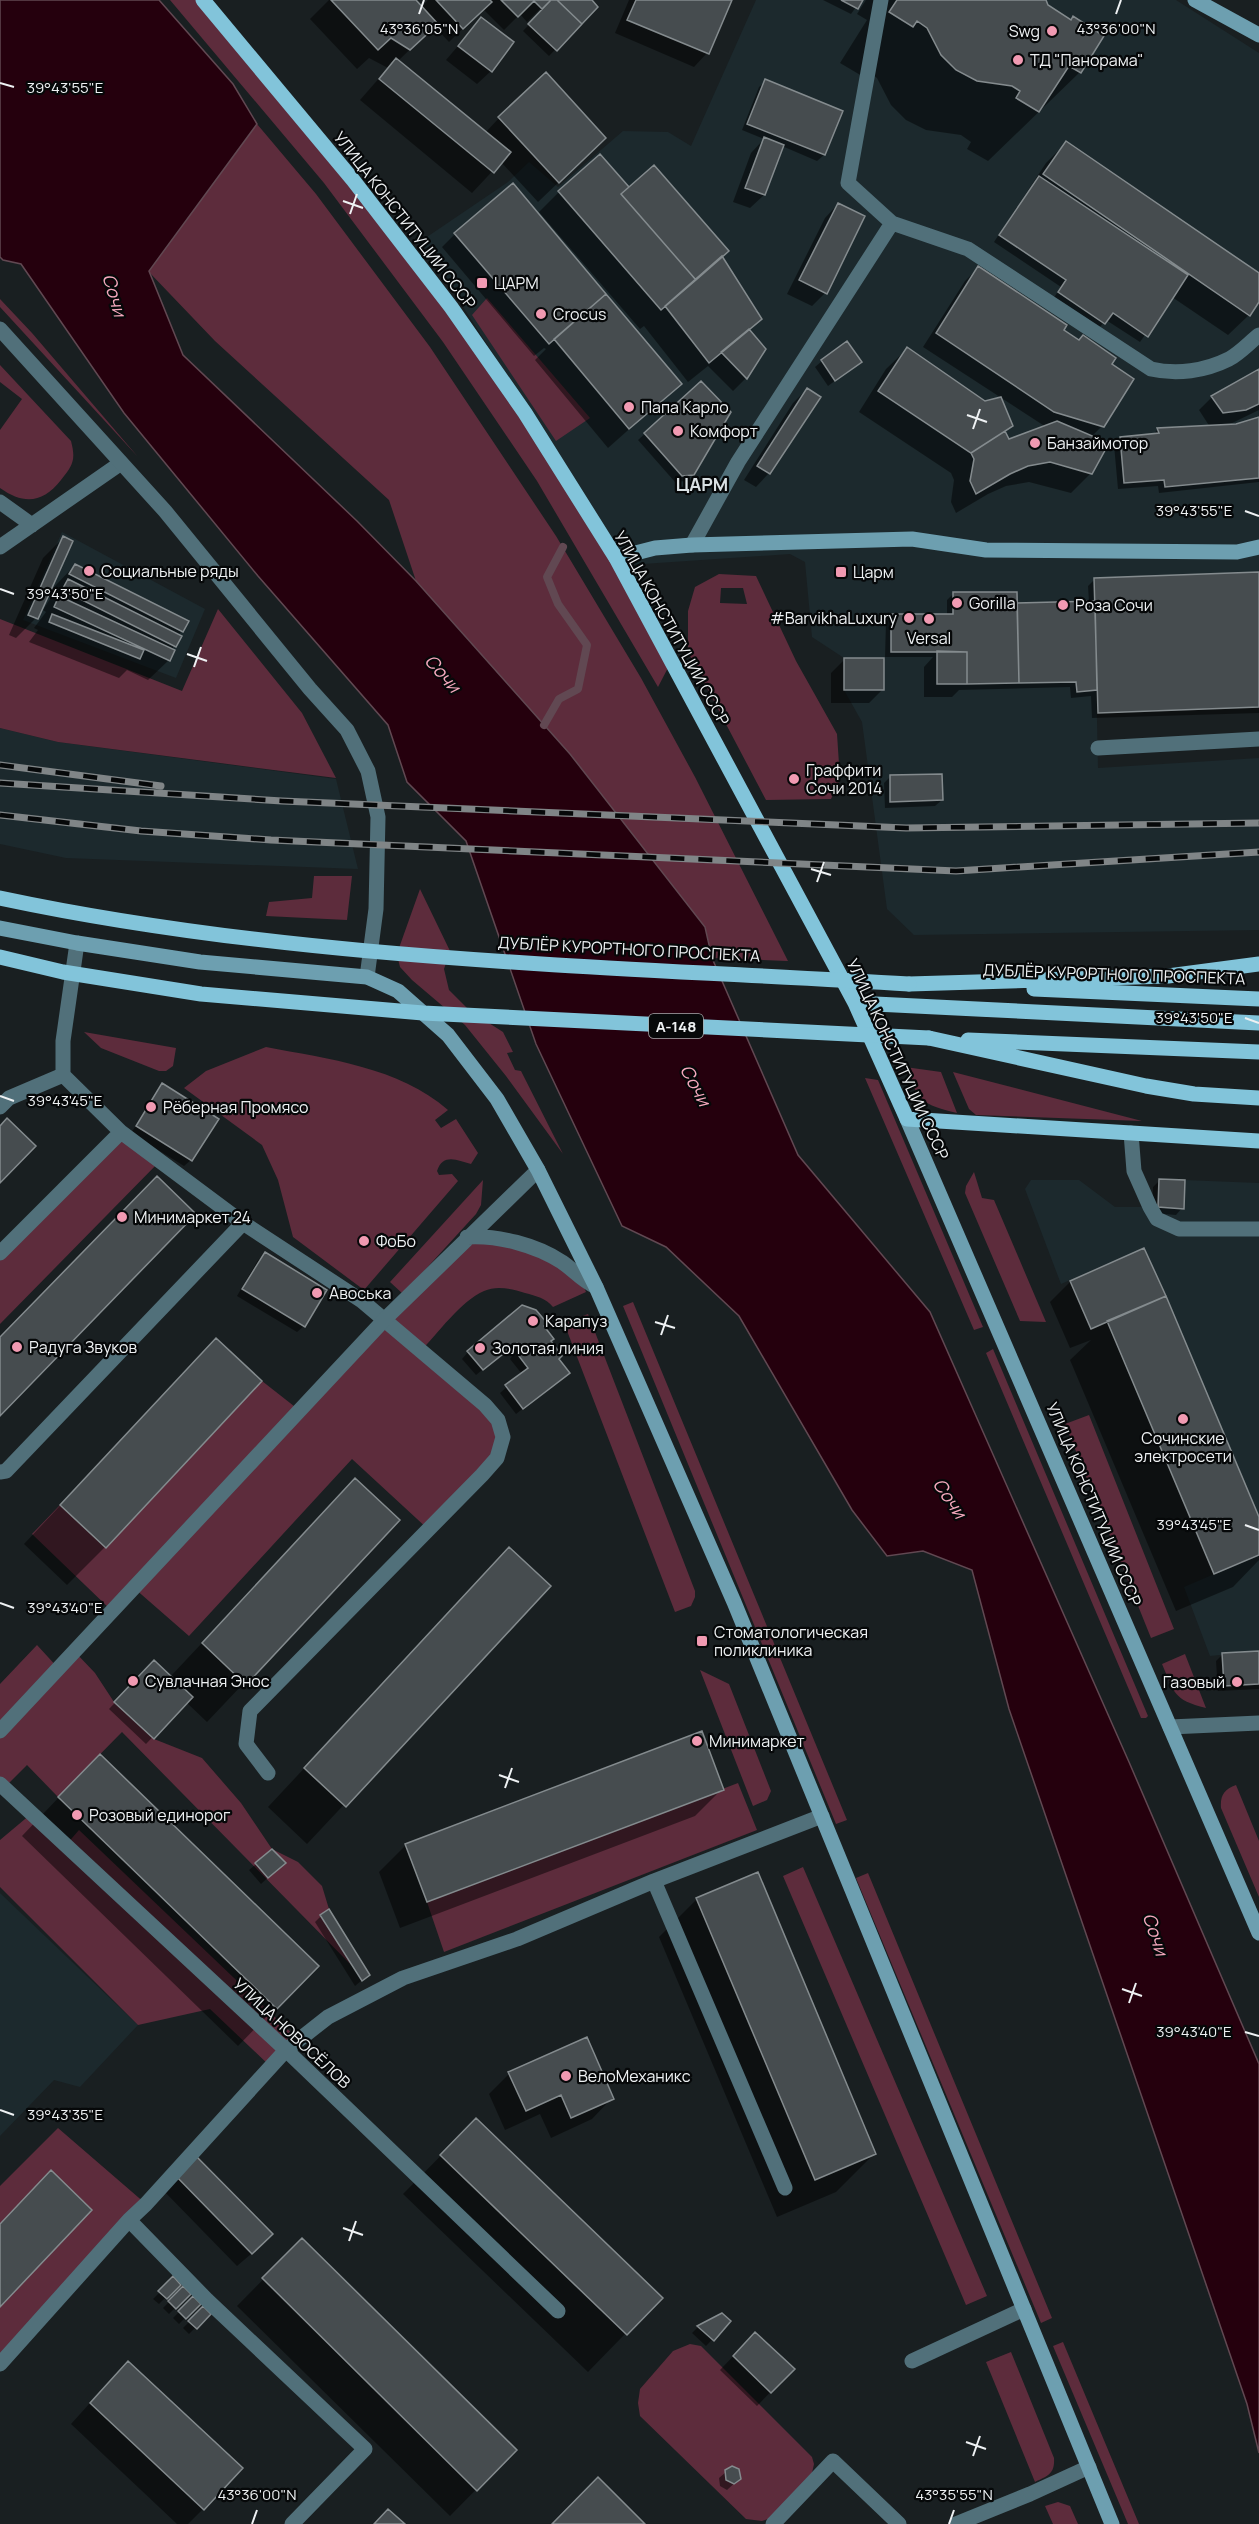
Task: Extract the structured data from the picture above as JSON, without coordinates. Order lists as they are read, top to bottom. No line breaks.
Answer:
{"streets":{"main road":["УЛИЦА КОНСТИТУЦИИ СССР","ДУБЛЁР КУРОРТНОГО ПРОСПЕКТА","А-148"],"street":["УЛИЦА НОВОСЁЛОВ"]},"districts":["ЦАРМ"],"water":["Сочи"],"places":{"other":["Swg","ТД \"Панорама\"","Crocus","Папа Карло","Комфорт","Банзаймотор","Социальные ряды","Gorilla","Роза Сочи","#BarvikhaLuxury","Versal","Граффити Сочи 2014","Рёберная Промясо","Минимаркет 24","ФоБо","Авоська","Карапуз","Радуга Звуков","Золотая линия","Сочинские электросети","Сувлачная Энос","Газовый","Минимаркет","Розовый единорог","ВелоМеханикс"],"transit":["ЦАРМ","Царм","Стоматологическая поликлиника"]},"coordinates":["43°36'05\"N","43°36'00\"N","39°43'55\"E","39°43'50\"E","39°43'45\"E","39°43'40\"E","39°43'35\"E","43°35'55\"N"]}
